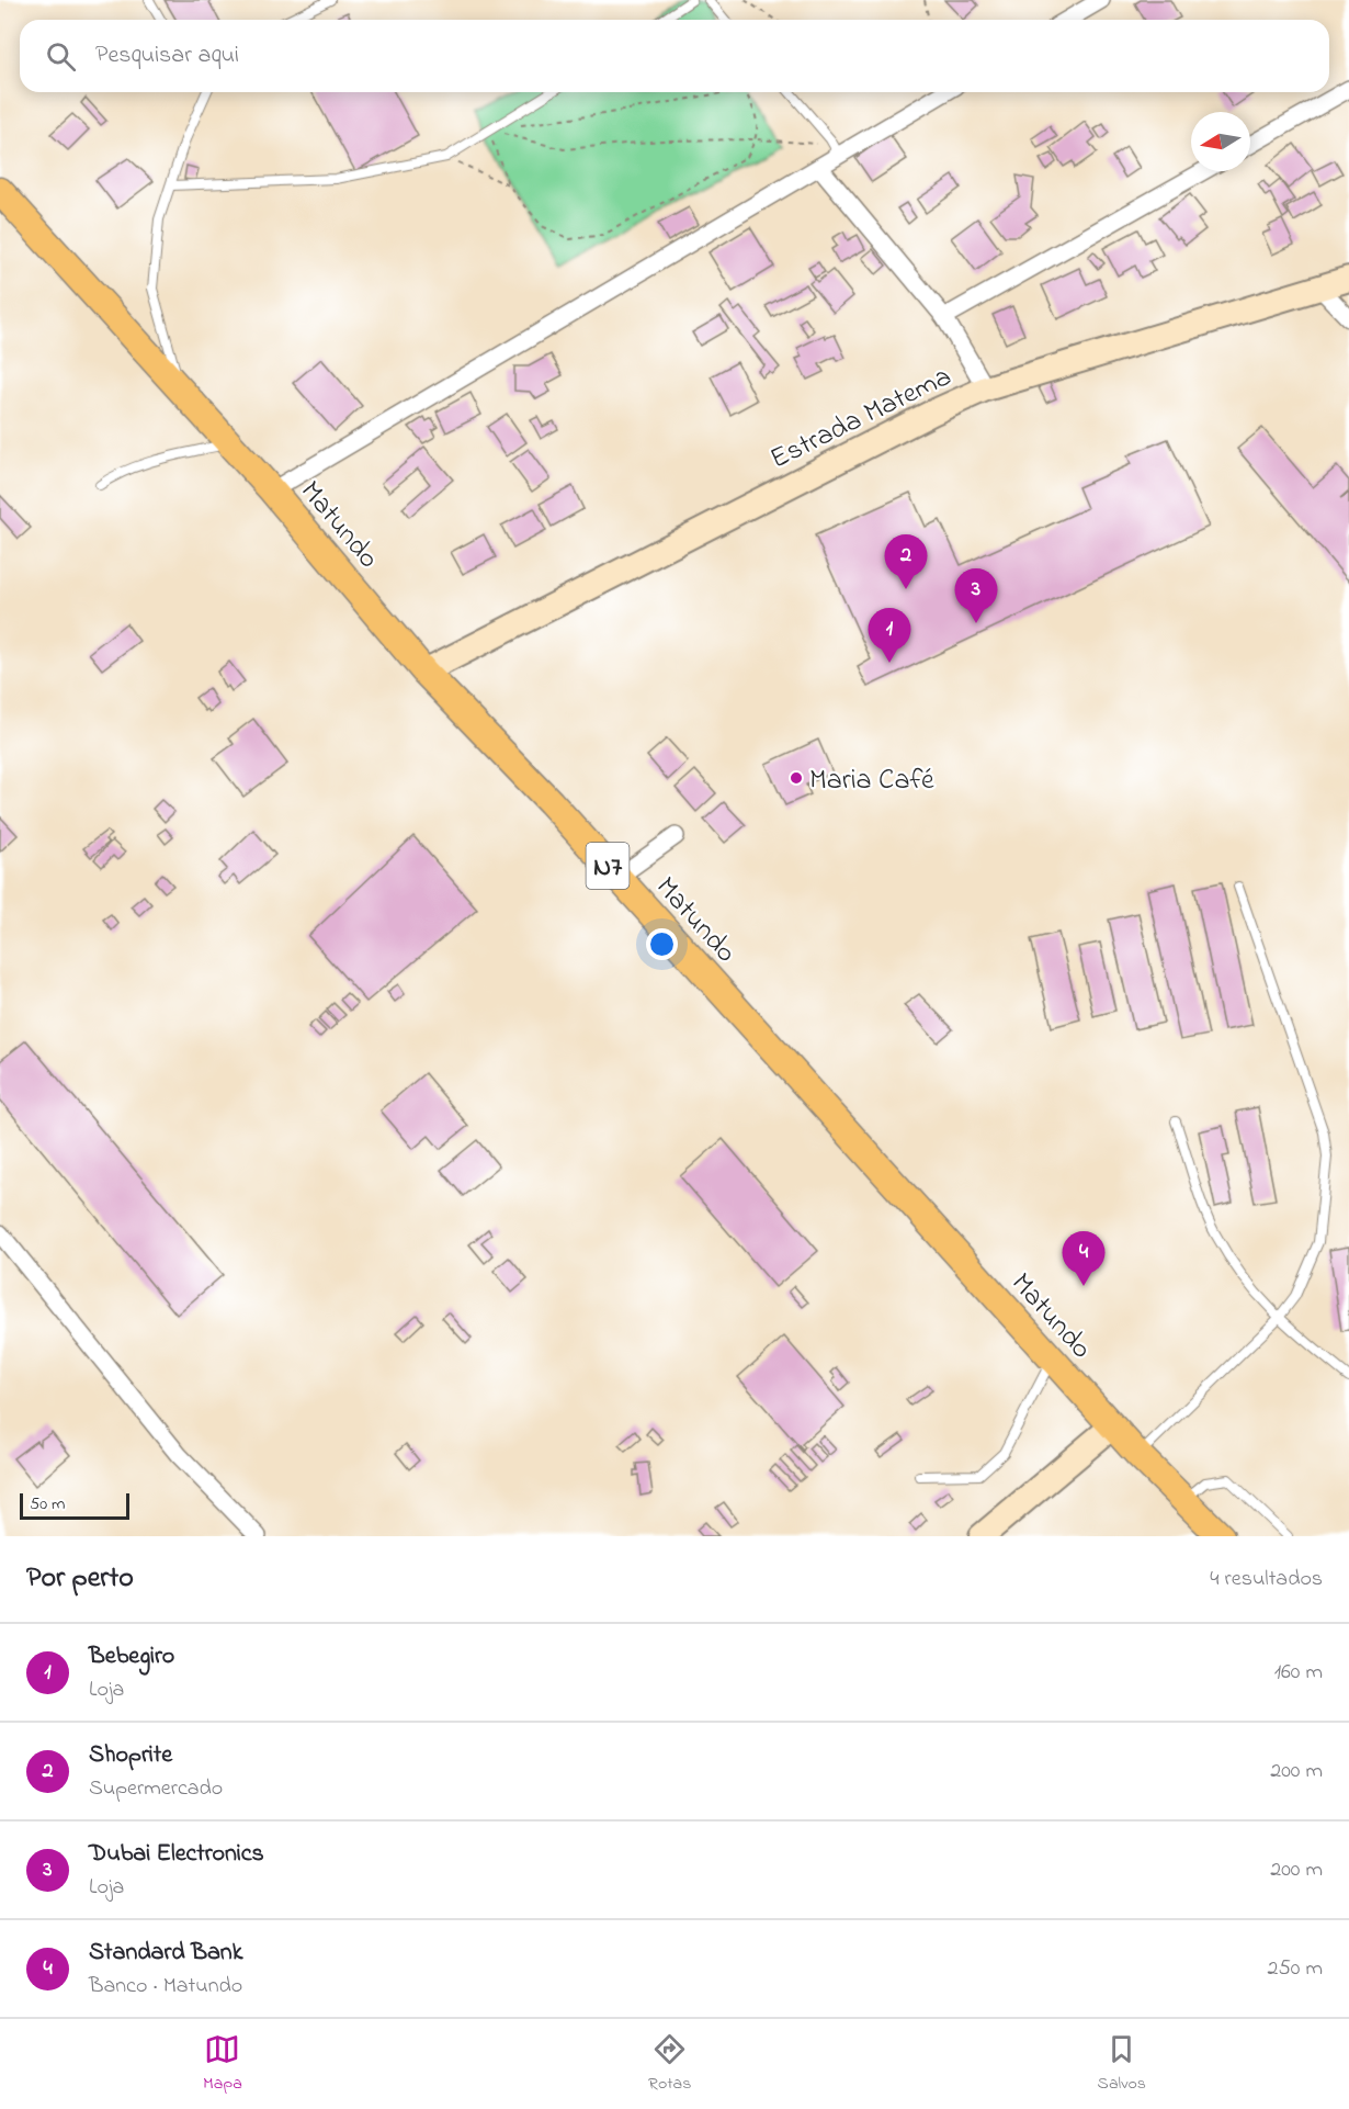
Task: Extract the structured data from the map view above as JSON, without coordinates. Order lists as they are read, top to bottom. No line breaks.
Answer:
{"streets":{"main road":["Matundo","N7"],"street":["Estrada Matema"]},"crossings":[["Estrada Matema","Matundo"]],"places":["Maria Café"],"scale_bar":"50 m","north":"left","page":{"search":"Pesquisar aqui","pins":["2","3","1","4"],"scale":"50 m","heading":["Por perto","4 resultados"],"list":[{"mark":"1","name":"Bebegiro","note":"Loja","value":"160 m"},{"mark":"2","name":"Shoprite","note":"Supermercado","value":"200 m"},{"mark":"3","name":"Dubai Electronics","note":"Loja","value":"200 m"},{"mark":"4","name":"Standard Bank","note":"Banco · Matundo","value":"250 m"}],"nav":["Mapa","Rotas","Salvos"]}}
